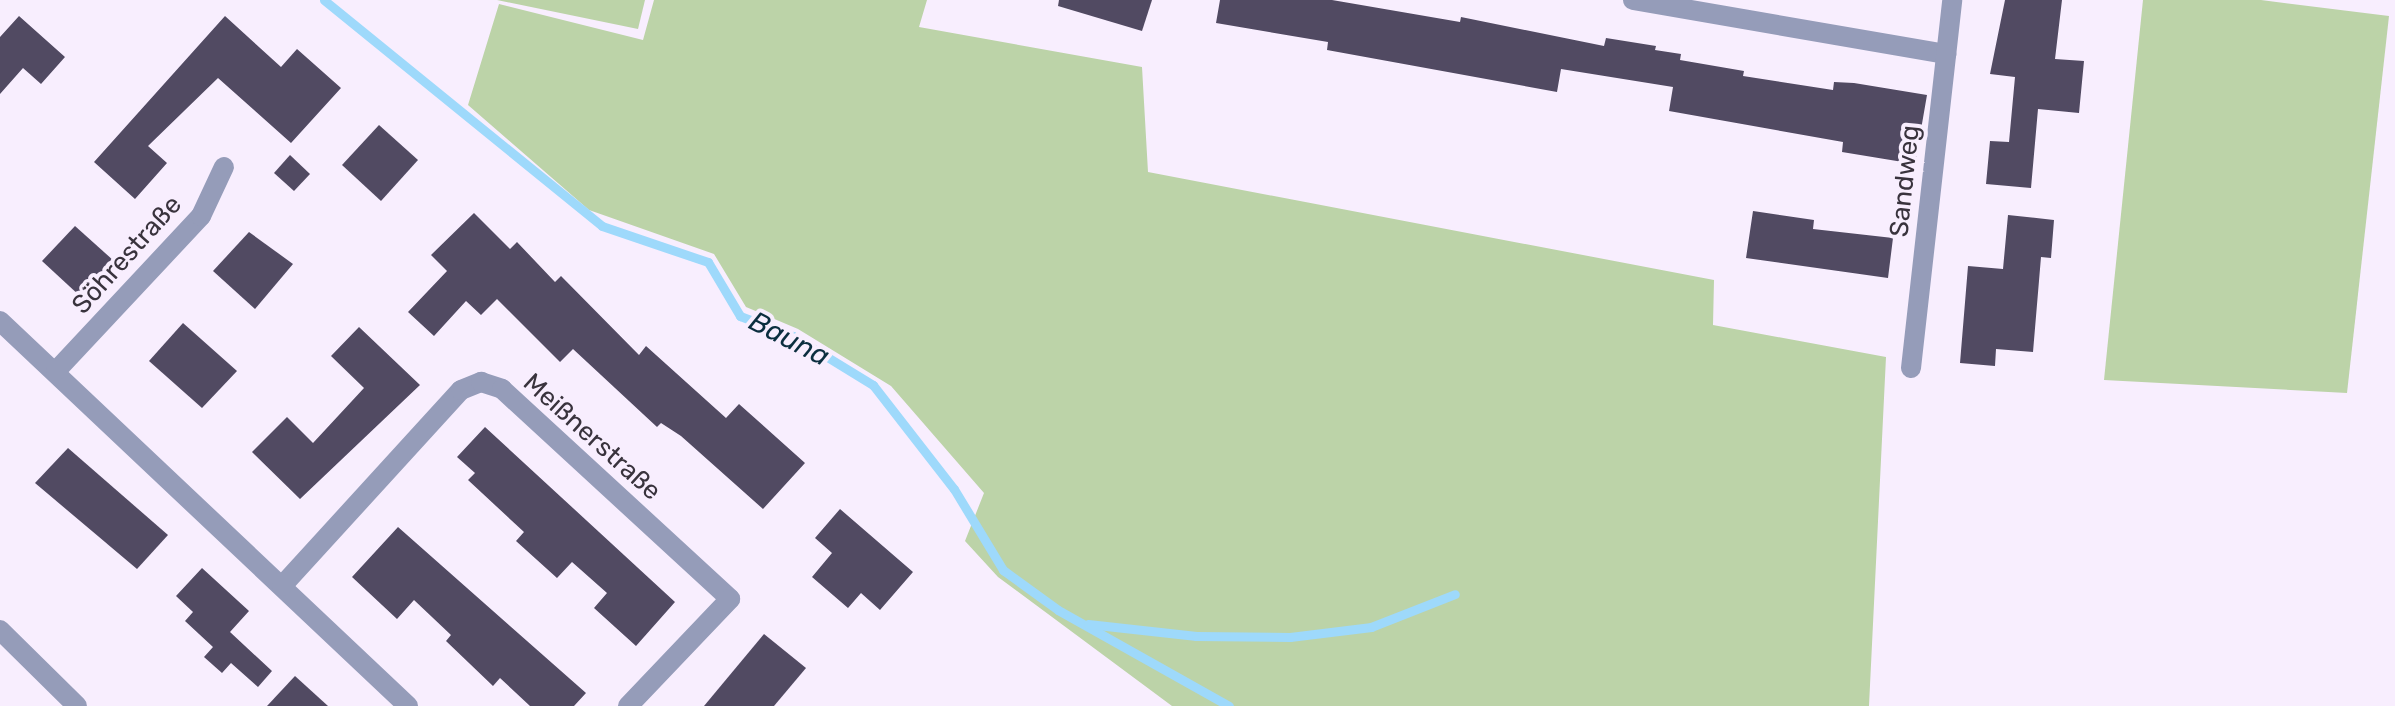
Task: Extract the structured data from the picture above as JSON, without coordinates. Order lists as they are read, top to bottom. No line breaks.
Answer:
{"streets":{"street":["Sandweg","Söhrestraße","Meißnerstraße"]},"water":["Bauna"]}
